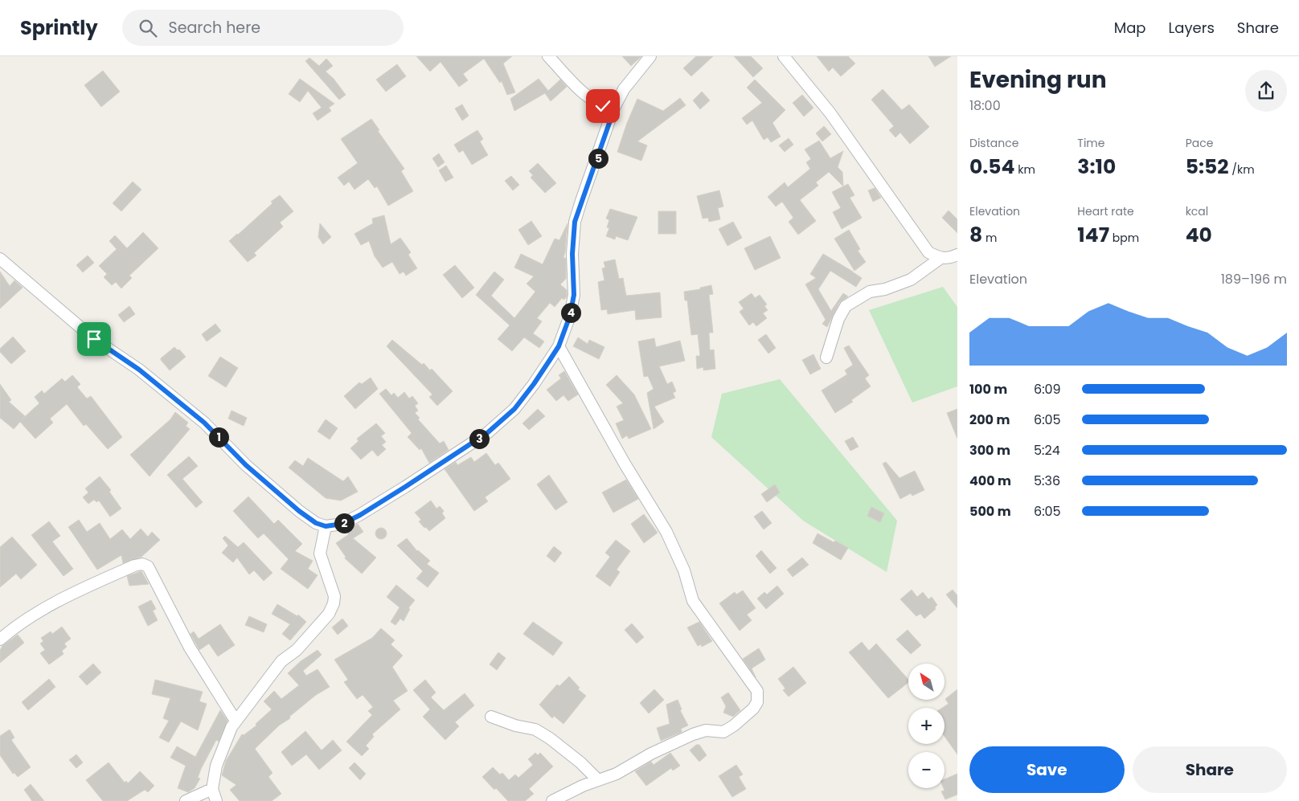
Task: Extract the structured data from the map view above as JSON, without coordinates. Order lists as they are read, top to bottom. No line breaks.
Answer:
{"north":"top left","page":{"header":"Sprintly","search":"Search here","nav":["Map","Layers","Share"],"heading":["Evening run","18:00"],"stats":[["Distance","0.54 km"],["Time","3:10"],["Pace","5:52 /km"],["Elevation","8 m"],["Heart rate","147 bpm"],["kcal","40"]],"pins":["5","4","1","3","2"],"chart":["Elevation","189–196 m"],"list":[{"name":"100 m","note":"6:09"},{"name":"200 m","note":"6:05"},{"name":"300 m","note":"5:24"},{"name":"400 m","note":"5:36"},{"name":"500 m","note":"6:05"}],"map_buttons":["+","−"],"buttons":["Save","Share"]}}
